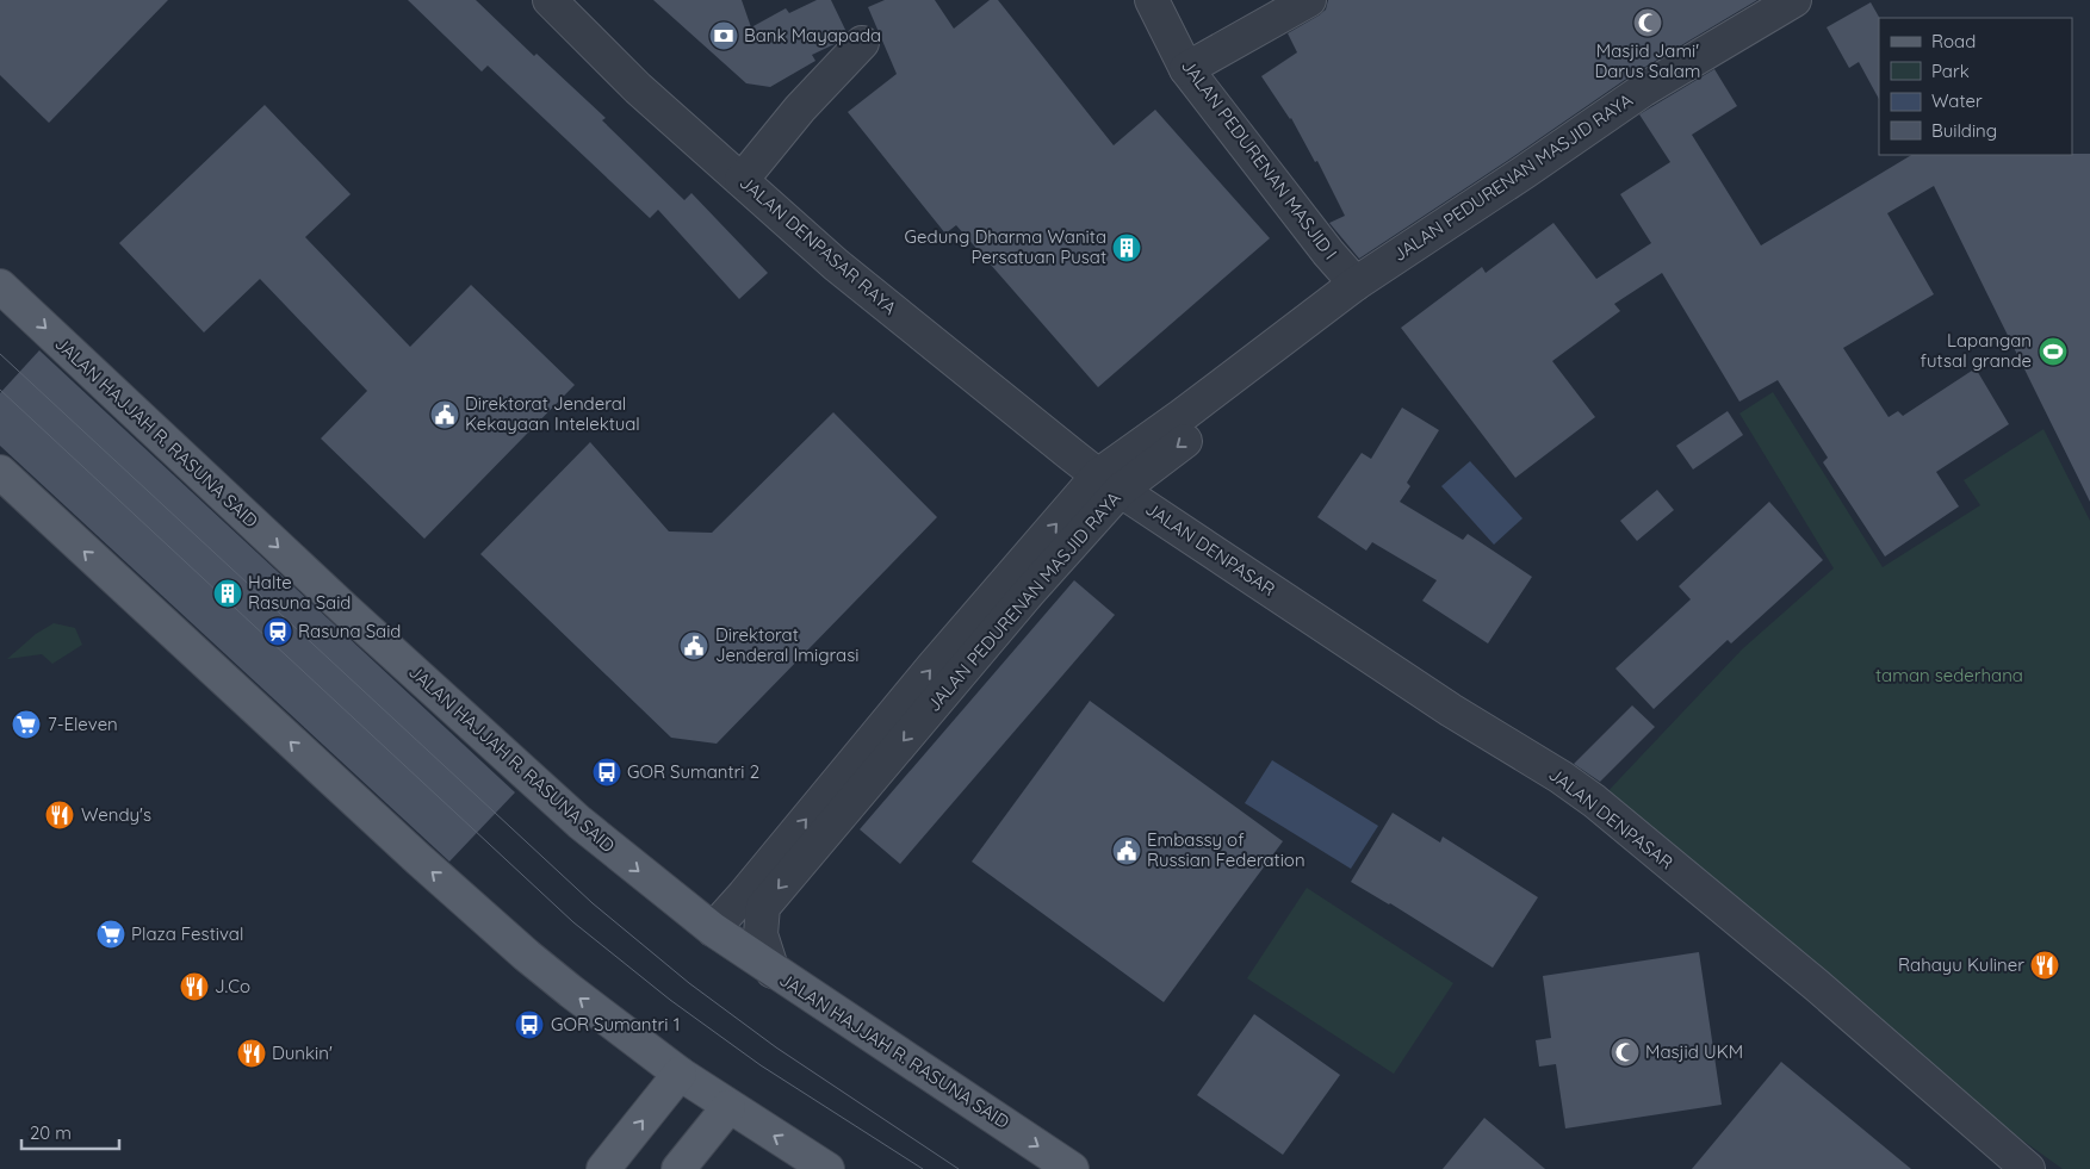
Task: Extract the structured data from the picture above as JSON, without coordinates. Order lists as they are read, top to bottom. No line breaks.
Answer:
{"streets":{"main road":["JALAN HAJJAH R. RASUNA SAID"],"street":["JALAN PEDURENAN MASJID I","JALAN PEDURENAN MASJID RAYA","JALAN DENPASAR RAYA","JALAN DENPASAR"]},"crossings":[["JALAN PEDURENAN MASJID I","JALAN PEDURENAN MASJID RAYA"],["JALAN PEDURENAN MASJID RAYA","JALAN DENPASAR RAYA"],["JALAN PEDURENAN MASJID RAYA","JALAN HAJJAH R. RASUNA SAID"],["JALAN PEDURENAN MASJID RAYA","JALAN DENPASAR"],["JALAN DENPASAR RAYA","JALAN DENPASAR"]],"parks":["taman sederhana"],"places":{"mosque":["Masjid Jami' Darus Salam","Masjid UKM"],"bank":["Bank Mayapada"],"building":["Gedung Dharma Wanita Persatuan Pusat","Halte Rasuna Said"],"sports":["Lapangan futsal grande"],"public building":["Direktorat Jenderal Kekayaan Intelektual","Direktorat Jenderal Imigrasi","Embassy of Russian Federation"],"station":["Rasuna Said"],"supermarket":["7-Eleven","Plaza Festival"],"bus stop":["GOR Sumantri 2","GOR Sumantri 1"],"restaurant":["Wendy's","Rahayu Kuliner","J.Co","Dunkin'"]},"legend":["Road","Park","Water","Building"],"scale_bar":"20 m"}
